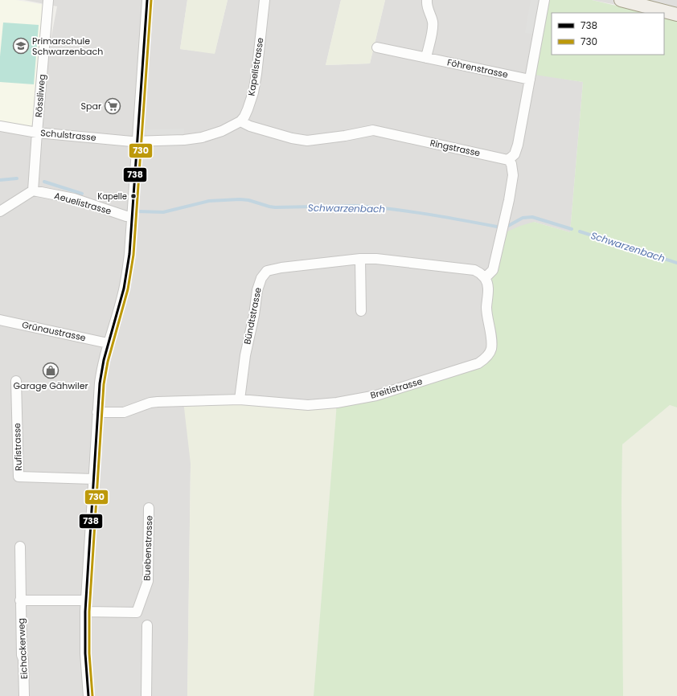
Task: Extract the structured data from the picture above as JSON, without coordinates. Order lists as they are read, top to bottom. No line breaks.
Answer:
{"streets":{"street":["Kapellstrasse","Föhrenstrasse","Rössliweg","Schulstrasse","Ringstrasse","Aeuelistrasse","Bündtstrasse","Grünaustrasse","Breitistrasse","Rufistrasse","Buebenstrasse","Eichackerweg"]},"crossings":[["Kapellstrasse","Ringstrasse"],["Rössliweg","Schulstrasse"],["Rössliweg","Aeuelistrasse"],["Bündtstrasse","Breitistrasse"]],"water":["Schwarzenbach"],"places":{"school or university":["Primarschule Schwarzenbach"],"supermarket":["Spar"],"other":["Kapelle"],"shop":["Garage Gähwiler"]},"lines":["transit line 738","transit line 730"],"legend":["738","730"]}
